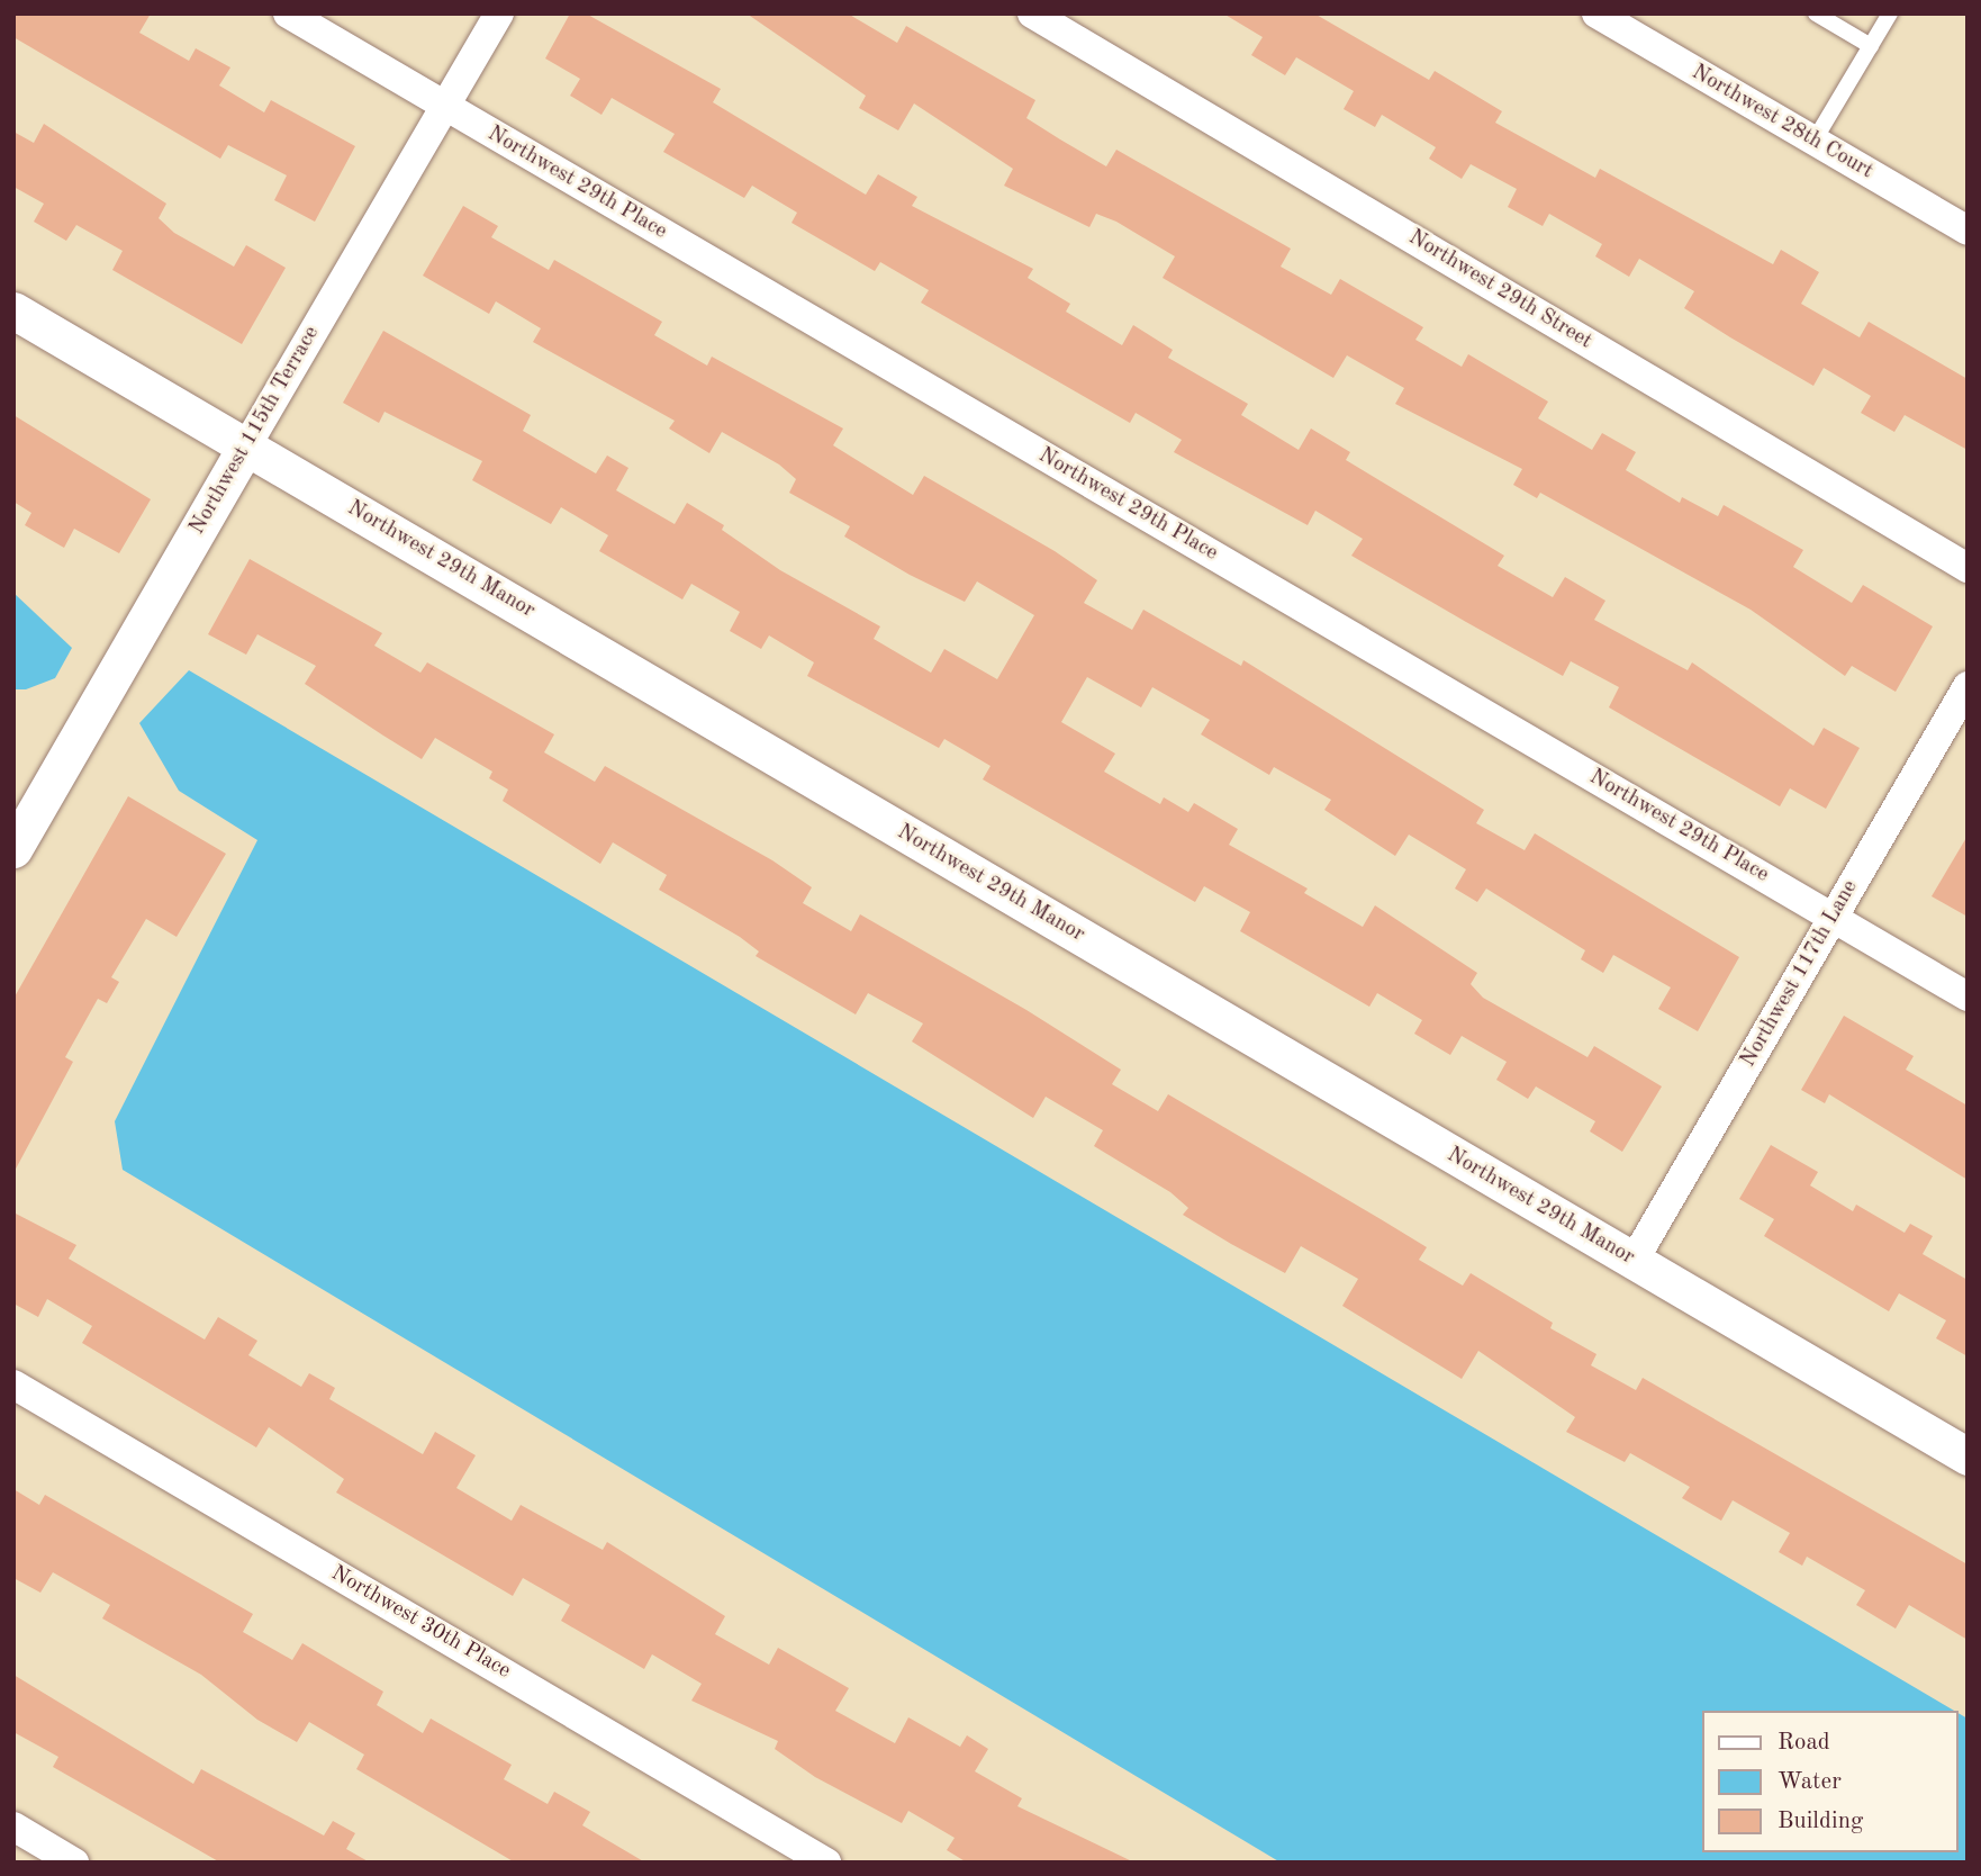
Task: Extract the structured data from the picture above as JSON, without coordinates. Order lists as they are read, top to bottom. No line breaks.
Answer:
{"streets":{"street":["Northwest 28th Court","Northwest 29th Place","Northwest 29th Street","Northwest 115th Terrace","Northwest 29th Manor","Northwest 117th Lane","Northwest 30th Place"]},"crossings":[["Northwest 29th Place","Northwest 115th Terrace"],["Northwest 29th Place","Northwest 117th Lane"],["Northwest 115th Terrace","Northwest 29th Manor"],["Northwest 29th Manor","Northwest 117th Lane"]],"legend":["Road","Water","Building"]}
